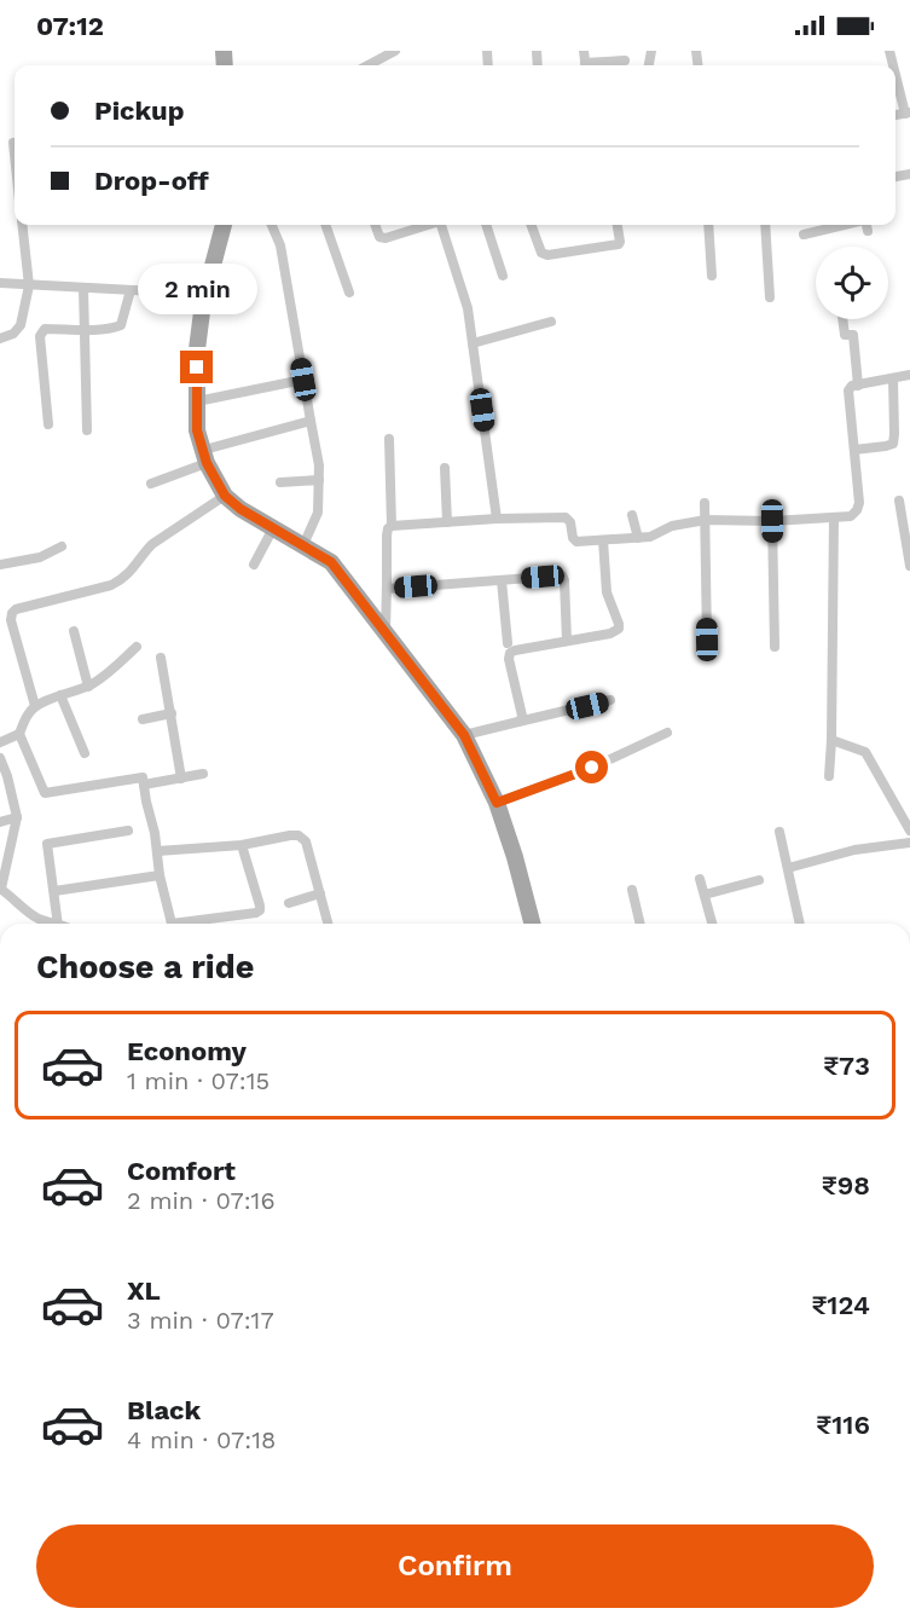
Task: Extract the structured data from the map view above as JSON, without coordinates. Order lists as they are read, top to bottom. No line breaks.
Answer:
{"page":{"status":"07:12","banner":["Pickup","Drop-off"],"bubble":"2 min","heading":"Choose a ride","list":[{"name":"Economy","note":"1 min · 07:15","value":"₹73"},{"name":"Comfort","note":"2 min · 07:16","value":"₹98"},{"name":"XL","note":"3 min · 07:17","value":"₹124"},{"name":"Black","note":"4 min · 07:18","value":"₹116"}],"buttons":"Confirm"}}
